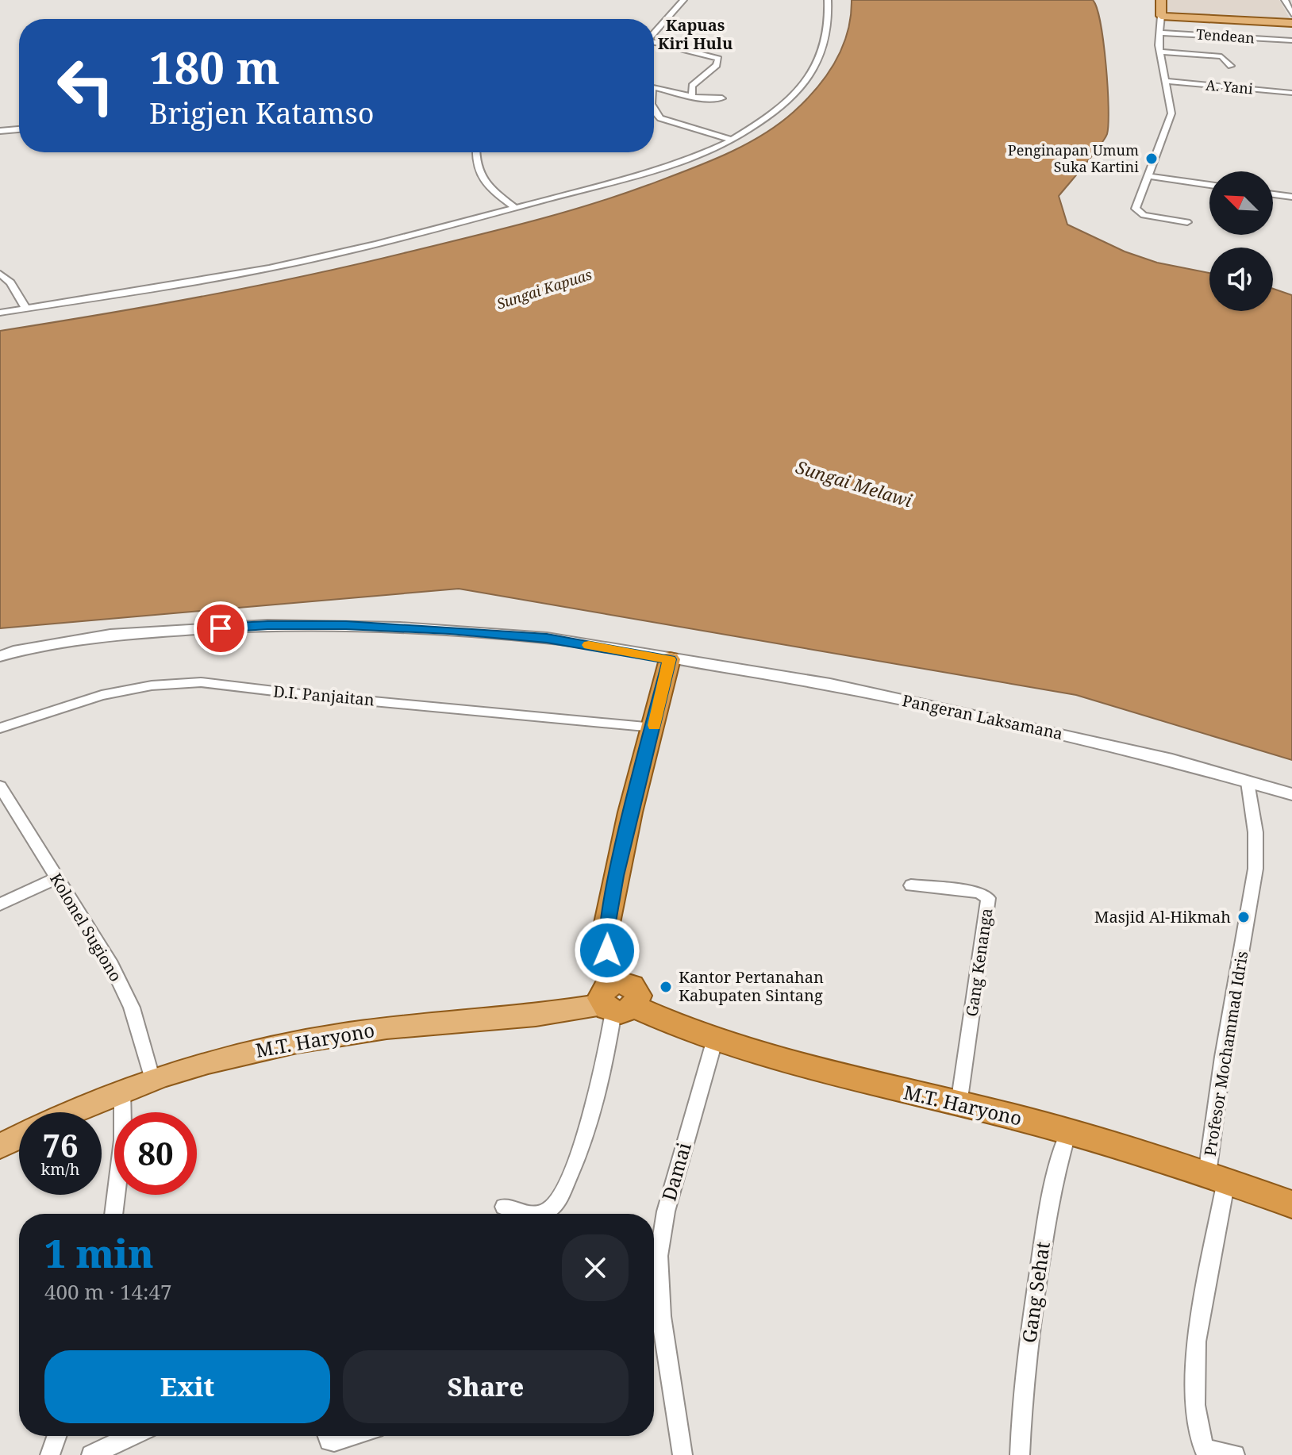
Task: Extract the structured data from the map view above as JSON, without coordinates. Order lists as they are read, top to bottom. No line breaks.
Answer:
{"streets":{"highway":["M.T. Haryono"],"street":["Tendean","A. Yani","D.I. Panjaitan","Pangeran Laksamana","Kolonel Sugiono","Gang Kenanga","Profesor Mochammad Idris","Damai","Gang Sehat"]},"crossings":[["Pangeran Laksamana","Profesor Mochammad Idris"],["Kolonel Sugiono","M.T. Haryono"],["Gang Kenanga","M.T. Haryono"],["M.T. Haryono","Profesor Mochammad Idris"],["M.T. Haryono","Damai"],["M.T. Haryono","Gang Sehat"]],"districts":["Kapuas Kiri Hulu"],"water":["Sungai Kapuas","Sungai Melawi"],"places":["Penginapan Umum Suka Kartini","Masjid Al-Hikmah","Kantor Pertanahan Kabupaten Sintang"],"north":"top left","page":{"turn":["180 m","Brigjen Katamso"],"speed":"76 km/h","limit":"80","heading":["1 min","400 m · 14:47"],"buttons":["Exit","Share"]}}
